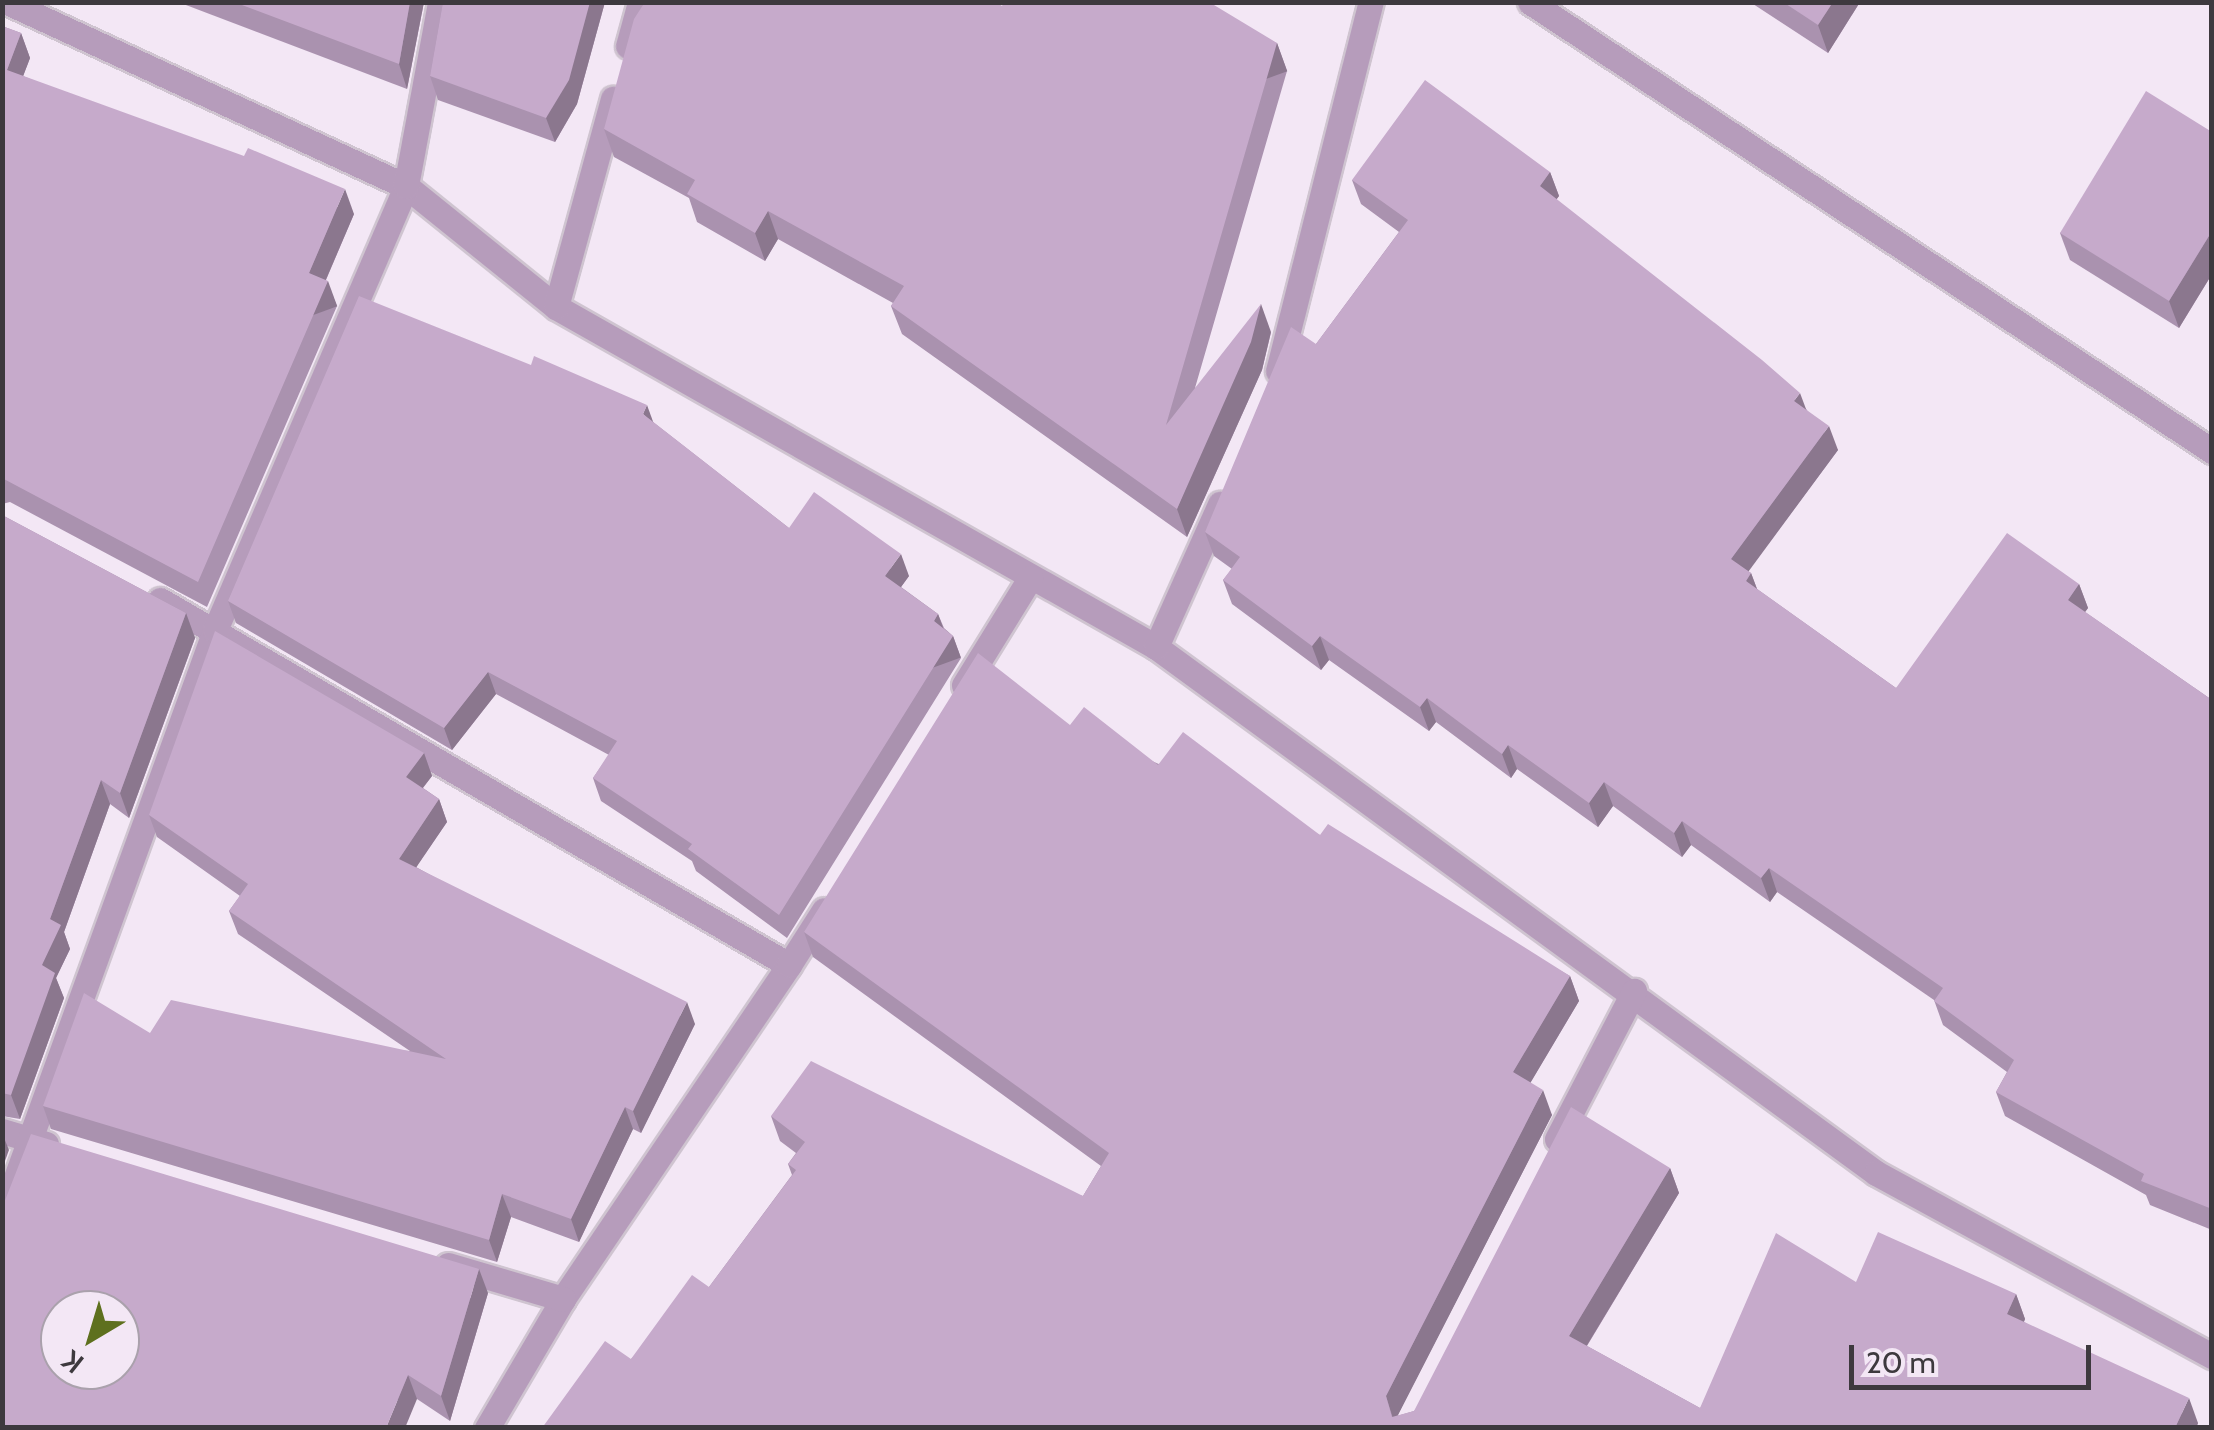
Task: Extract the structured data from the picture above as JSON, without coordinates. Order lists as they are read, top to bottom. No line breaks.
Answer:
{"scale_bar":"20 m","north":"bottom left"}
